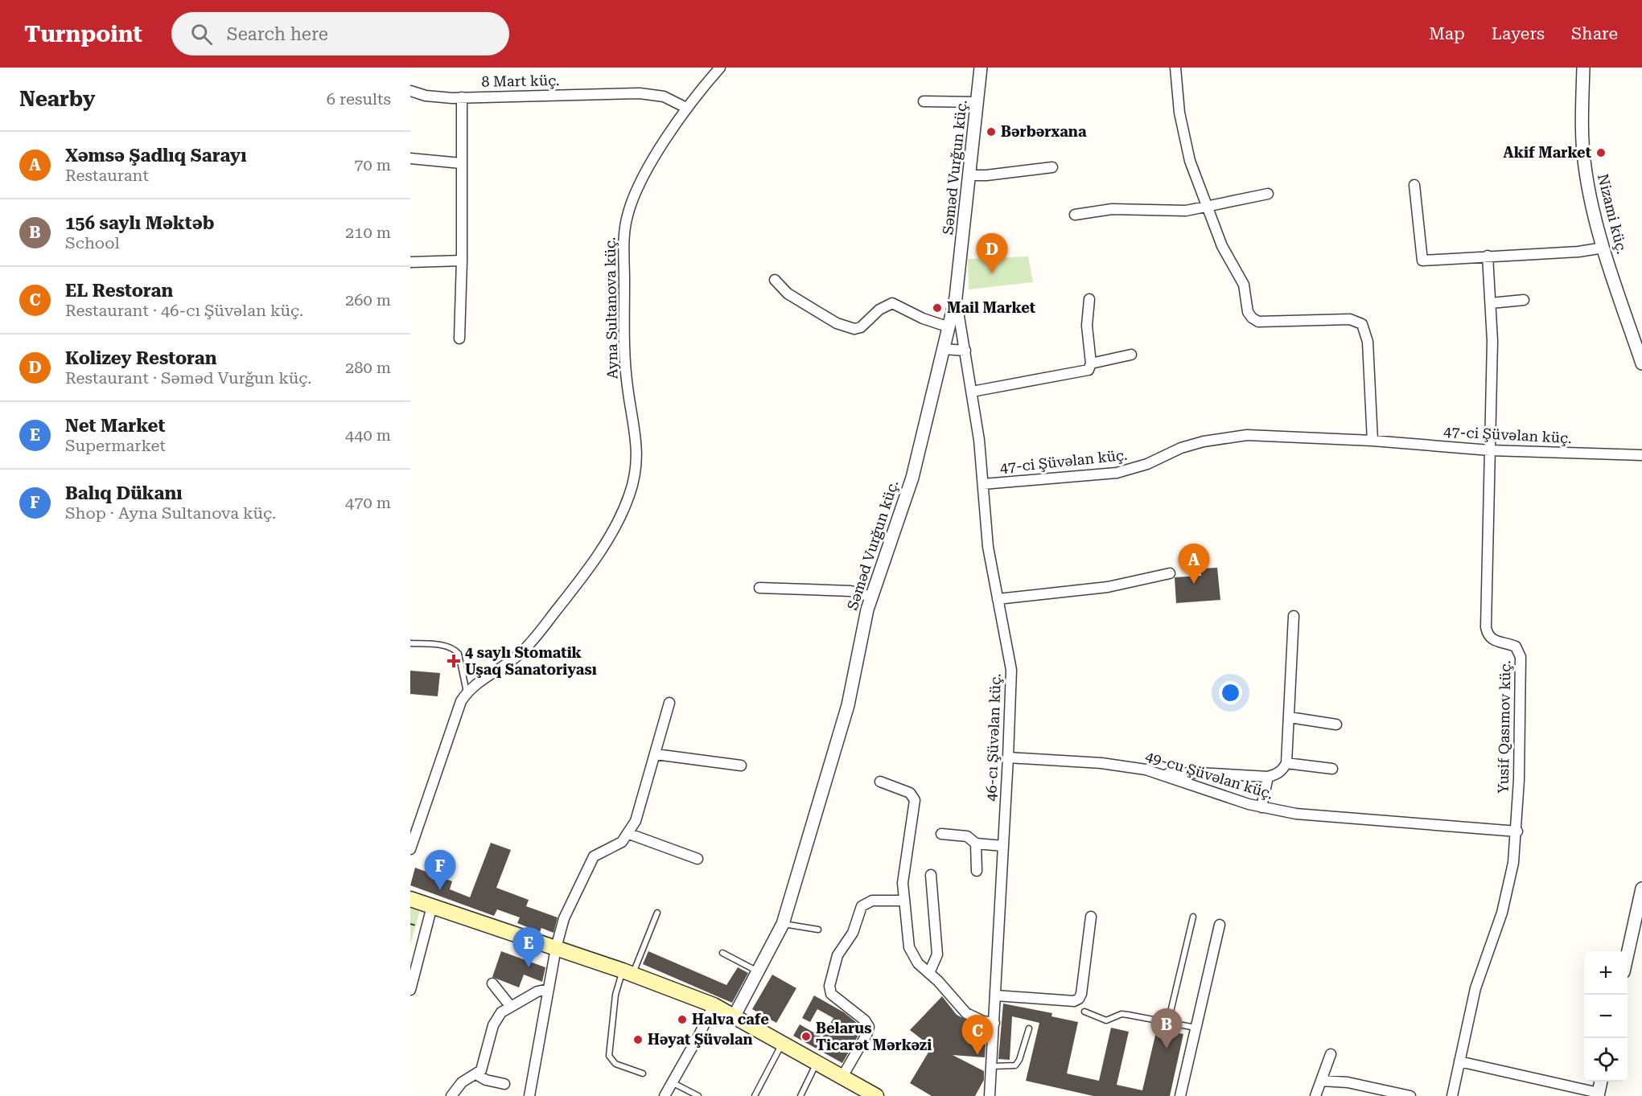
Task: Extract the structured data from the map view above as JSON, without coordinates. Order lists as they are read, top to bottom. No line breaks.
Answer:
{"streets":{"street":["8 Mart küç.","Səməd Vurğun küç.","Nizami küç.","Ayna Sultanova küç.","47-ci Şüvəlan küç.","Yusif Qasımov küç.","46-cı Şüvəlan küç.","49-cu Şüvəlan küç."]},"crossings":[["8 Mart küç.","Ayna Sultanova küç."],["Səməd Vurğun küç.","46-cı Şüvəlan küç."],["47-ci Şüvəlan küç.","Yusif Qasımov küç."],["47-ci Şüvəlan küç.","46-cı Şüvəlan küç."],["Yusif Qasımov küç.","49-cu Şüvəlan küç."],["46-cı Şüvəlan küç.","49-cu Şüvəlan küç."]],"places":{"other":["Bərbərxana","Akif Market","Mail Market","Halva cafe","Belarus Ticarət Mərkəzi","Həyat Şüvəlan"],"health":["4 saylı Stomatik Uşaq Sanatoriyası"]},"page":{"header":"Turnpoint","search":"Search here","nav":["Map","Layers","Share"],"heading":["Nearby","6 results"],"list":[{"mark":"A","name":"Xəmsə Şadlıq Sarayı","note":"Restaurant","value":"70 m"},{"mark":"B","name":"156 saylı Məktəb","note":"School","value":"210 m"},{"mark":"C","name":"EL Restoran","note":"Restaurant · 46-cı Şüvəlan küç.","value":"260 m"},{"mark":"D","name":"Kolizey Restoran","note":"Restaurant · Səməd Vurğun küç.","value":"280 m"},{"mark":"E","name":"Net Market","note":"Supermarket","value":"440 m"},{"mark":"F","name":"Balıq Dükanı","note":"Shop · Ayna Sultanova küç.","value":"470 m"}],"pins":["D","A","F","E","B","C"],"map_buttons":["+","−"]}}
